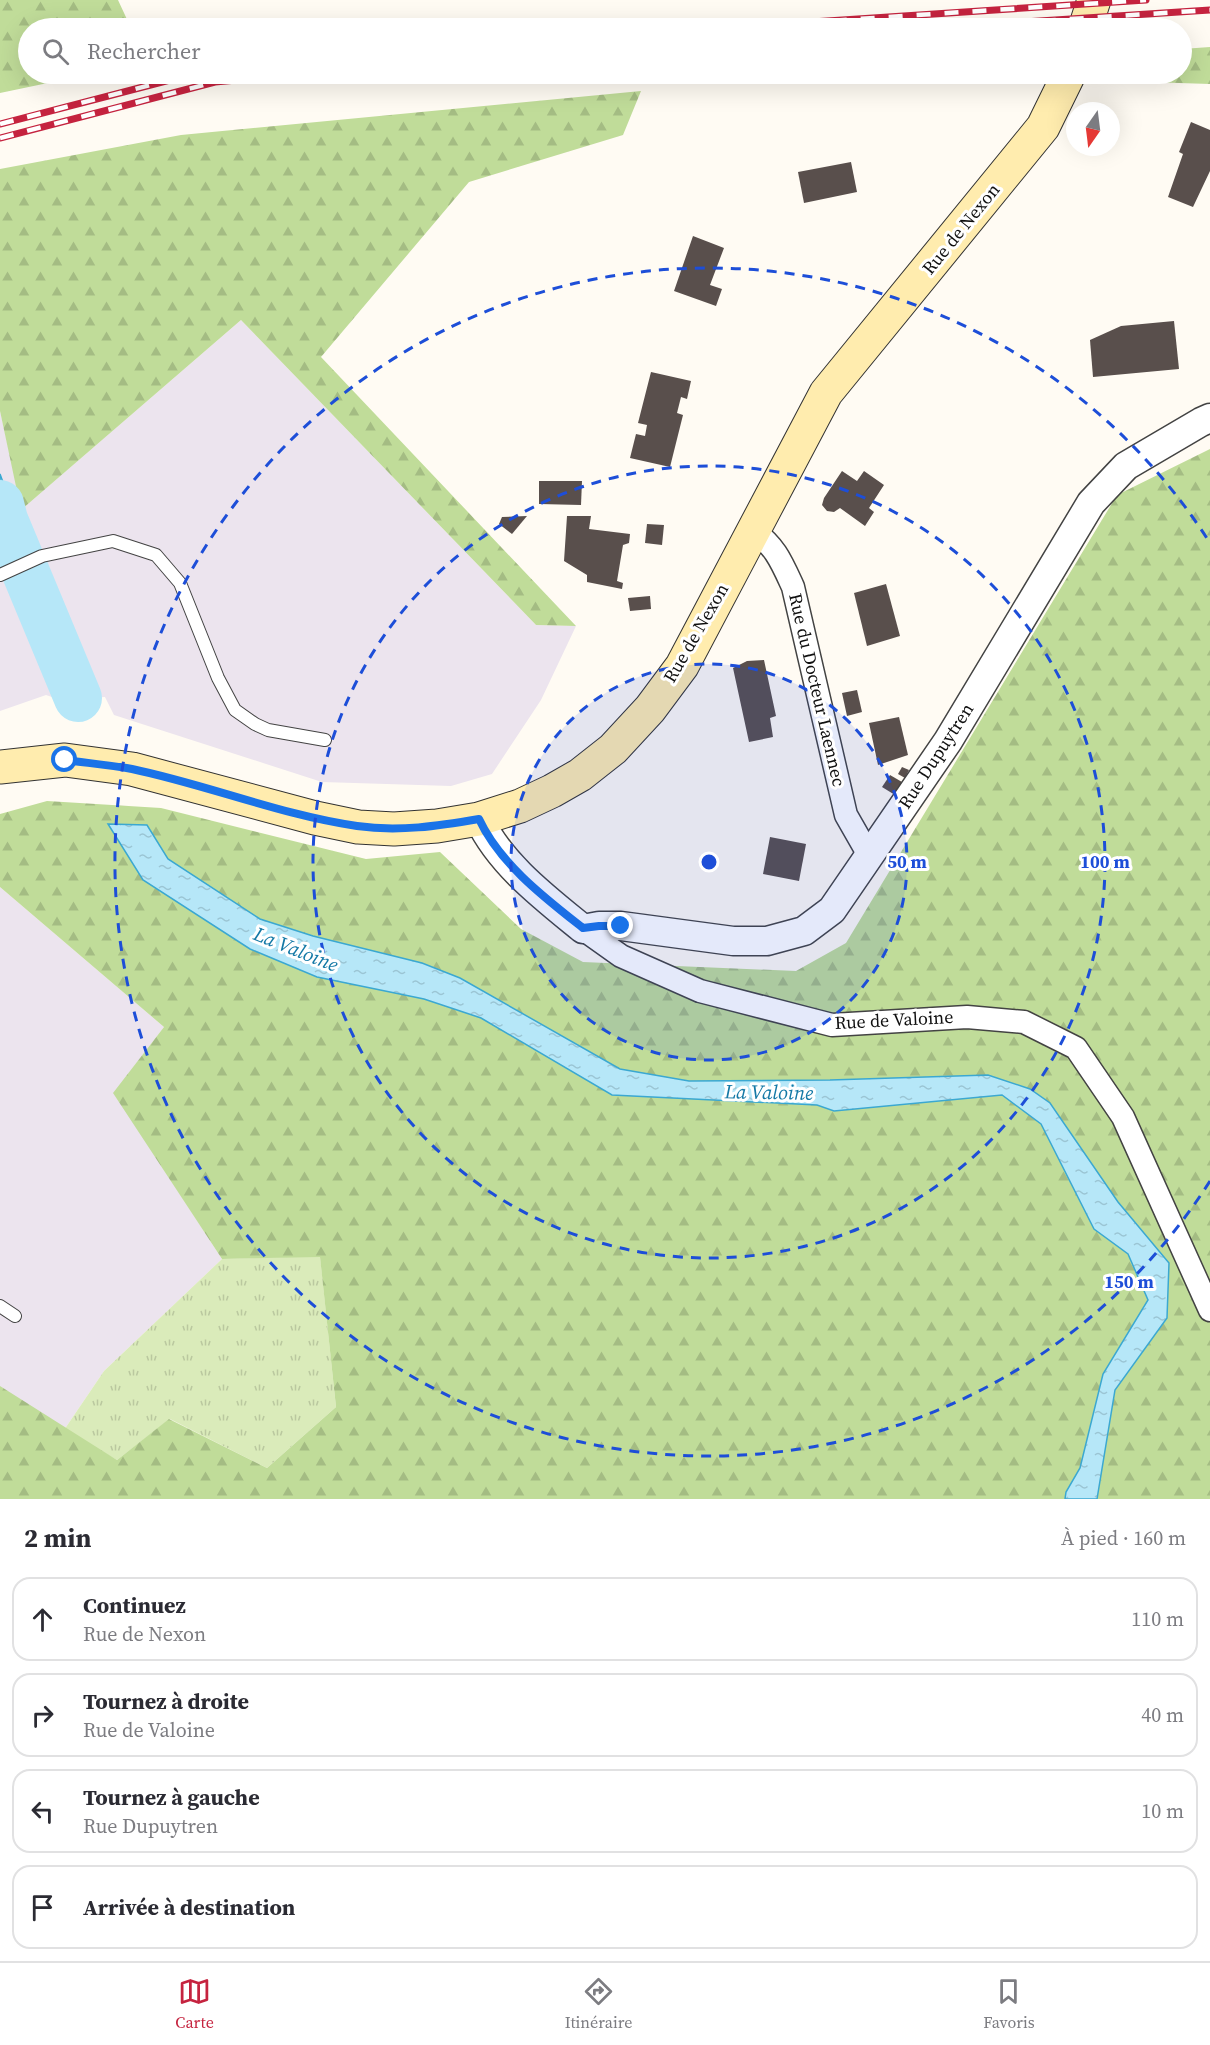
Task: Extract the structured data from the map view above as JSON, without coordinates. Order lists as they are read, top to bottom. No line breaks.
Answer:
{"streets":{"main road":["Rue de Nexon"],"street":["Rue du Docteur Laennec","Rue Dupuytren","Rue de Valoine"]},"crossings":[["Rue de Nexon","Rue du Docteur Laennec"],["Rue de Nexon","Rue de Valoine"],["Rue du Docteur Laennec","Rue Dupuytren"],["Rue Dupuytren","Rue de Valoine"]],"water":["La Valoine"],"north":"bottom","page":{"search":"Rechercher","heading":["2 min","À pied · 160 m"],"list":[["Continuez","Rue de Nexon","110 m"],["Tournez à droite","Rue de Valoine","40 m"],["Tournez à gauche","Rue Dupuytren","10 m"],"Arrivée à destination"],"nav":["Carte","Itinéraire","Favoris"]},"rings":["50 m","100 m","150 m"]}
